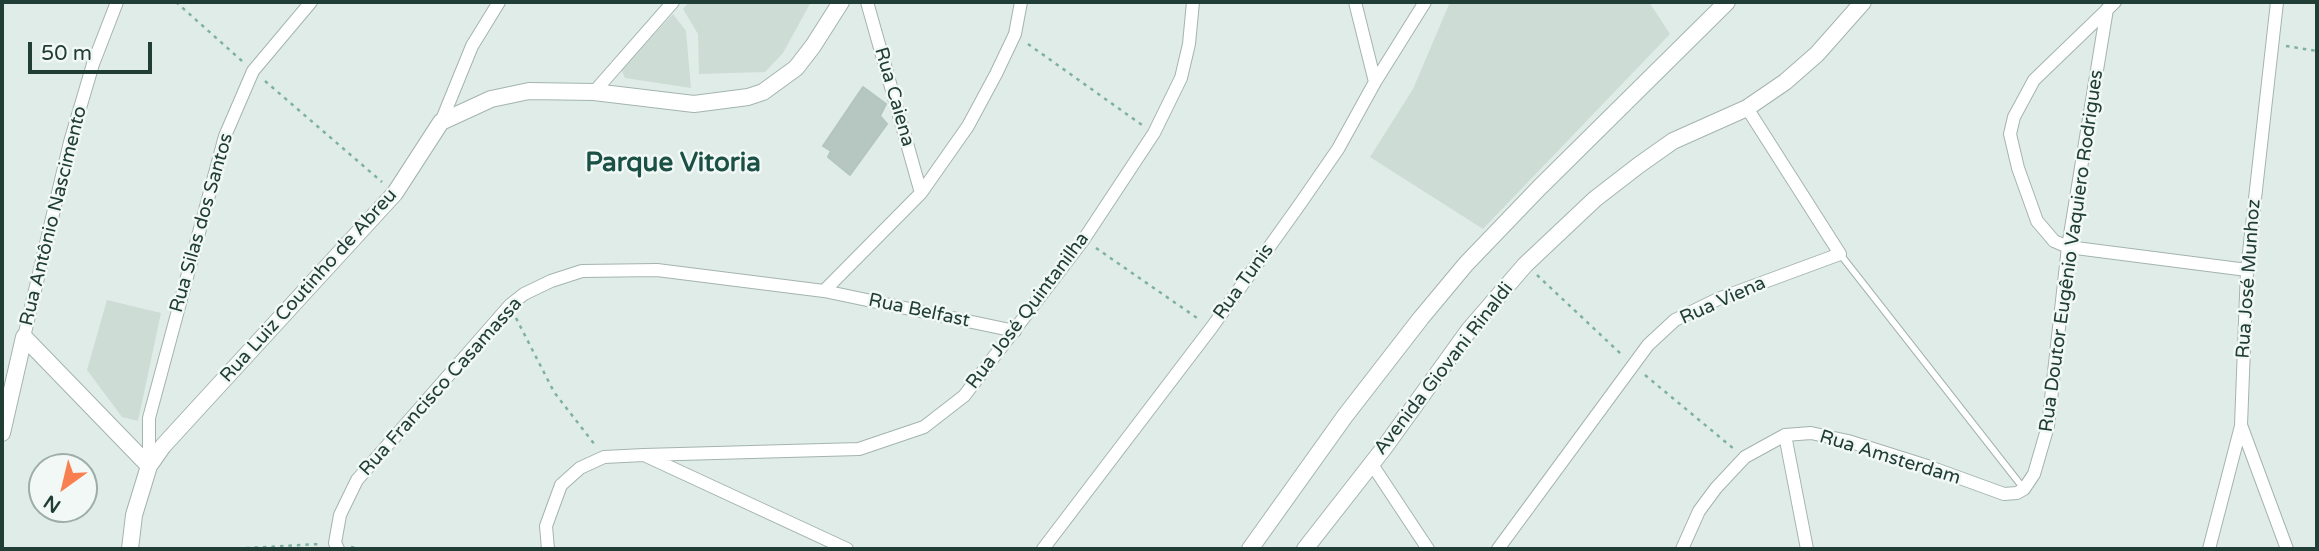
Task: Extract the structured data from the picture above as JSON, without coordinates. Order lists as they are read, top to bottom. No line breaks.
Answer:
{"streets":{"street":["Rua Caiena","Rua Antônio Nascimento","Rua Silas dos Santos","Rua Doutor Eugênio Vaquiero Rodrigues","Rua José Munhoz","Rua Tunis","Rua Luiz Coutinho de Abreu","Rua Viena","Rua Belfast","Rua José Quintanilha","Avenida Giovani Rinaldi","Rua Francisco Casamassa","Rua Amsterdam"]},"crossings":[["Rua Silas dos Santos","Rua Luiz Coutinho de Abreu"],["Rua Doutor Eugênio Vaquiero Rodrigues","Rua Amsterdam"],["Rua Belfast","Rua José Quintanilha"],["Rua Belfast","Rua Francisco Casamassa"]],"districts":["Parque Vitoria"],"scale_bar":"50 m","north":"bottom left"}
